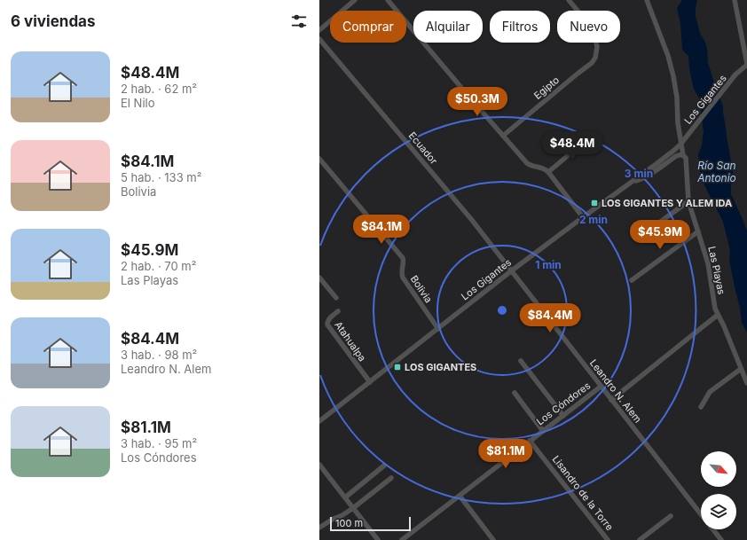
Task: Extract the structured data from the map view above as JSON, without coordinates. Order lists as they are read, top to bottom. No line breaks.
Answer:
{"streets":{"street":["Egipto","Los Gigantes","Ecuador","Las Playas","Bolivia","Atahualpa","Leandro N. Alem","Los Cóndores","Lisandro de la Torre"]},"crossings":[["Los Gigantes","Ecuador"],["Los Gigantes","Bolivia"],["Los Gigantes","Atahualpa"],["Los Gigantes","Leandro N. Alem"],["Ecuador","Leandro N. Alem"],["Leandro N. Alem","Los Cóndores"],["Los Cóndores","Lisandro de la Torre"]],"water":["Río San Antonio"],"places":{"transit":["LOS GIGANTES Y ALEM IDA","LOS GIGANTES"]},"scale_bar":"100 m","north":"bottom right","page":{"heading":"6 viviendas","chip":["Comprar","Alquilar","Filtros","Nuevo"],"list":[{"name":"$48.4M","note":"2 hab. · 62 m² · El Nilo"},{"name":"$84.1M","note":"5 hab. · 133 m² · Bolivia"},{"name":"$45.9M","note":"2 hab. · 70 m² · Las Playas"},{"name":"$84.4M","note":"3 hab. · 98 m² · Leandro N. Alem"},{"name":"$81.1M","note":"3 hab. · 95 m² · Los Cóndores"}],"price":["$50.3M","$48.4M","$84.1M","$45.9M","$84.4M","$81.1M"],"scale":"100 m"},"rings":["3 min","2 min","1 min"]}
